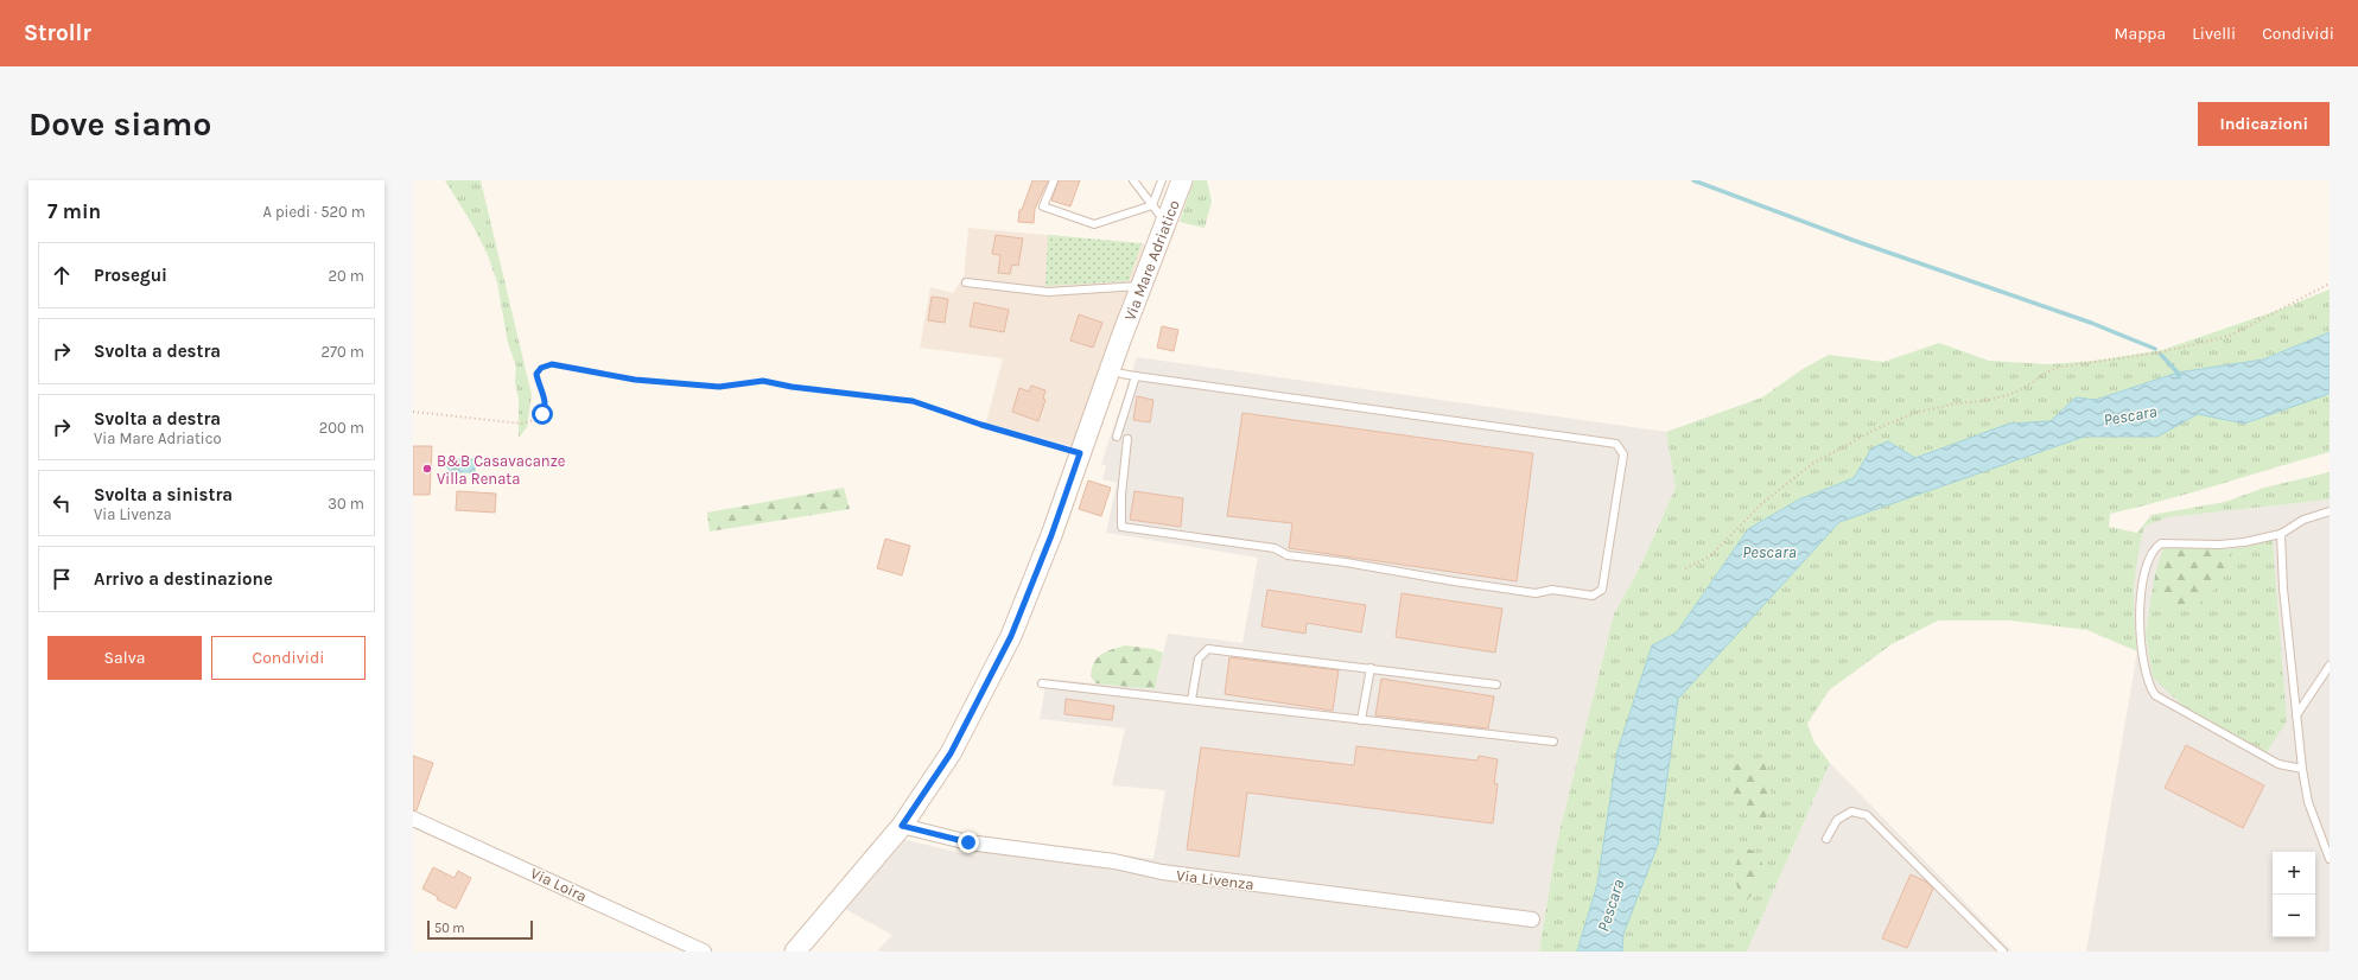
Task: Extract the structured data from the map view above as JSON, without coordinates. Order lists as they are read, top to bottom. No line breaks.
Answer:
{"streets":{"main road":["Via Mare Adriatico"],"street":["Via Livenza","Via Loira"]},"crossings":[["Via Mare Adriatico","Via Livenza"]],"water":["Pescara"],"places":["B&B Casavacanze Villa Renata"],"scale_bar":"50 m","page":{"header":"Strollr","nav":["Mappa","Livelli","Condividi"],"buttons":["Indicazioni",["Salva","Condividi"]],"title":"Dove siamo","heading":["7 min","A piedi · 520 m"],"list":[["Prosegui","20 m"],["Svolta a destra","270 m"],["Svolta a destra","Via Mare Adriatico","200 m"],["Svolta a sinistra","Via Livenza","30 m"],"Arrivo a destinazione"],"map_buttons":["+","−"],"scale":"50 m"}}
